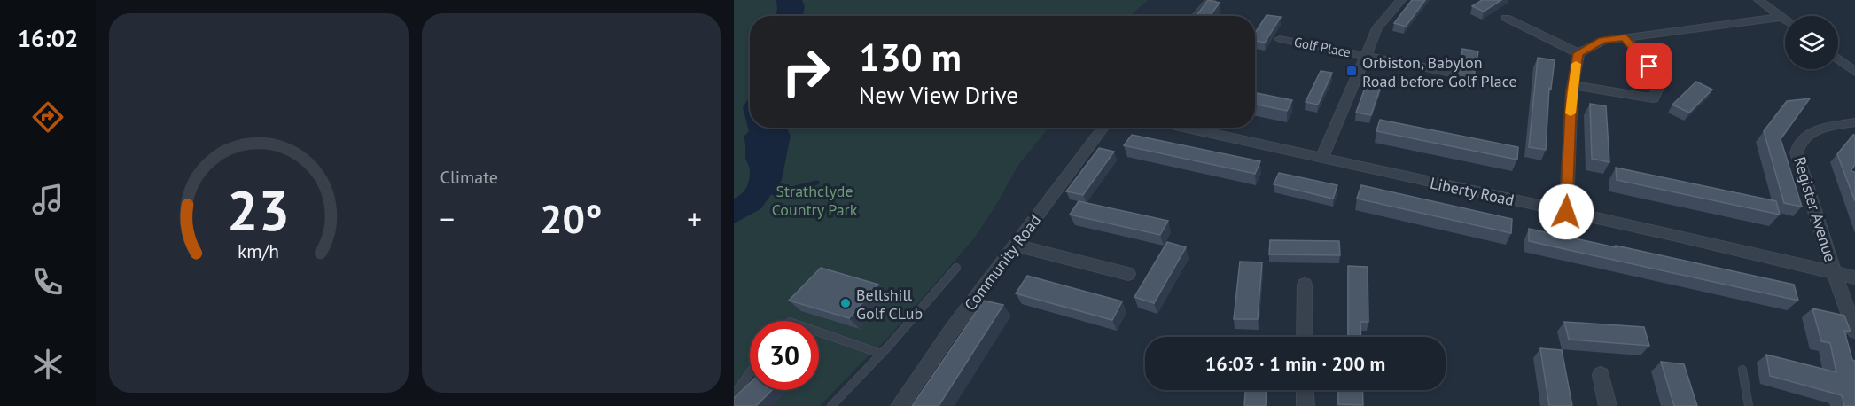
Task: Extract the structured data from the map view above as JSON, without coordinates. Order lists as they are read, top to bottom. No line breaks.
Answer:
{"streets":{"street":["Golf Place","Liberty Road","Register Avenue","Community Road"]},"crossings":[["Liberty Road","Register Avenue"]],"parks":["Strathclyde Country Park"],"places":{"transit":["Orbiston, Babylon Road before Golf Place"],"other":["Bellshill Golf CLub"]},"page":{"tabs":"16:02","tile":"Climate","turn":["130 m","New View Drive"],"heat":["−","20°","+"],"limit":"30","trip":"16:03 · 1 min · 200 m","gauge":["23","km/h"]}}
